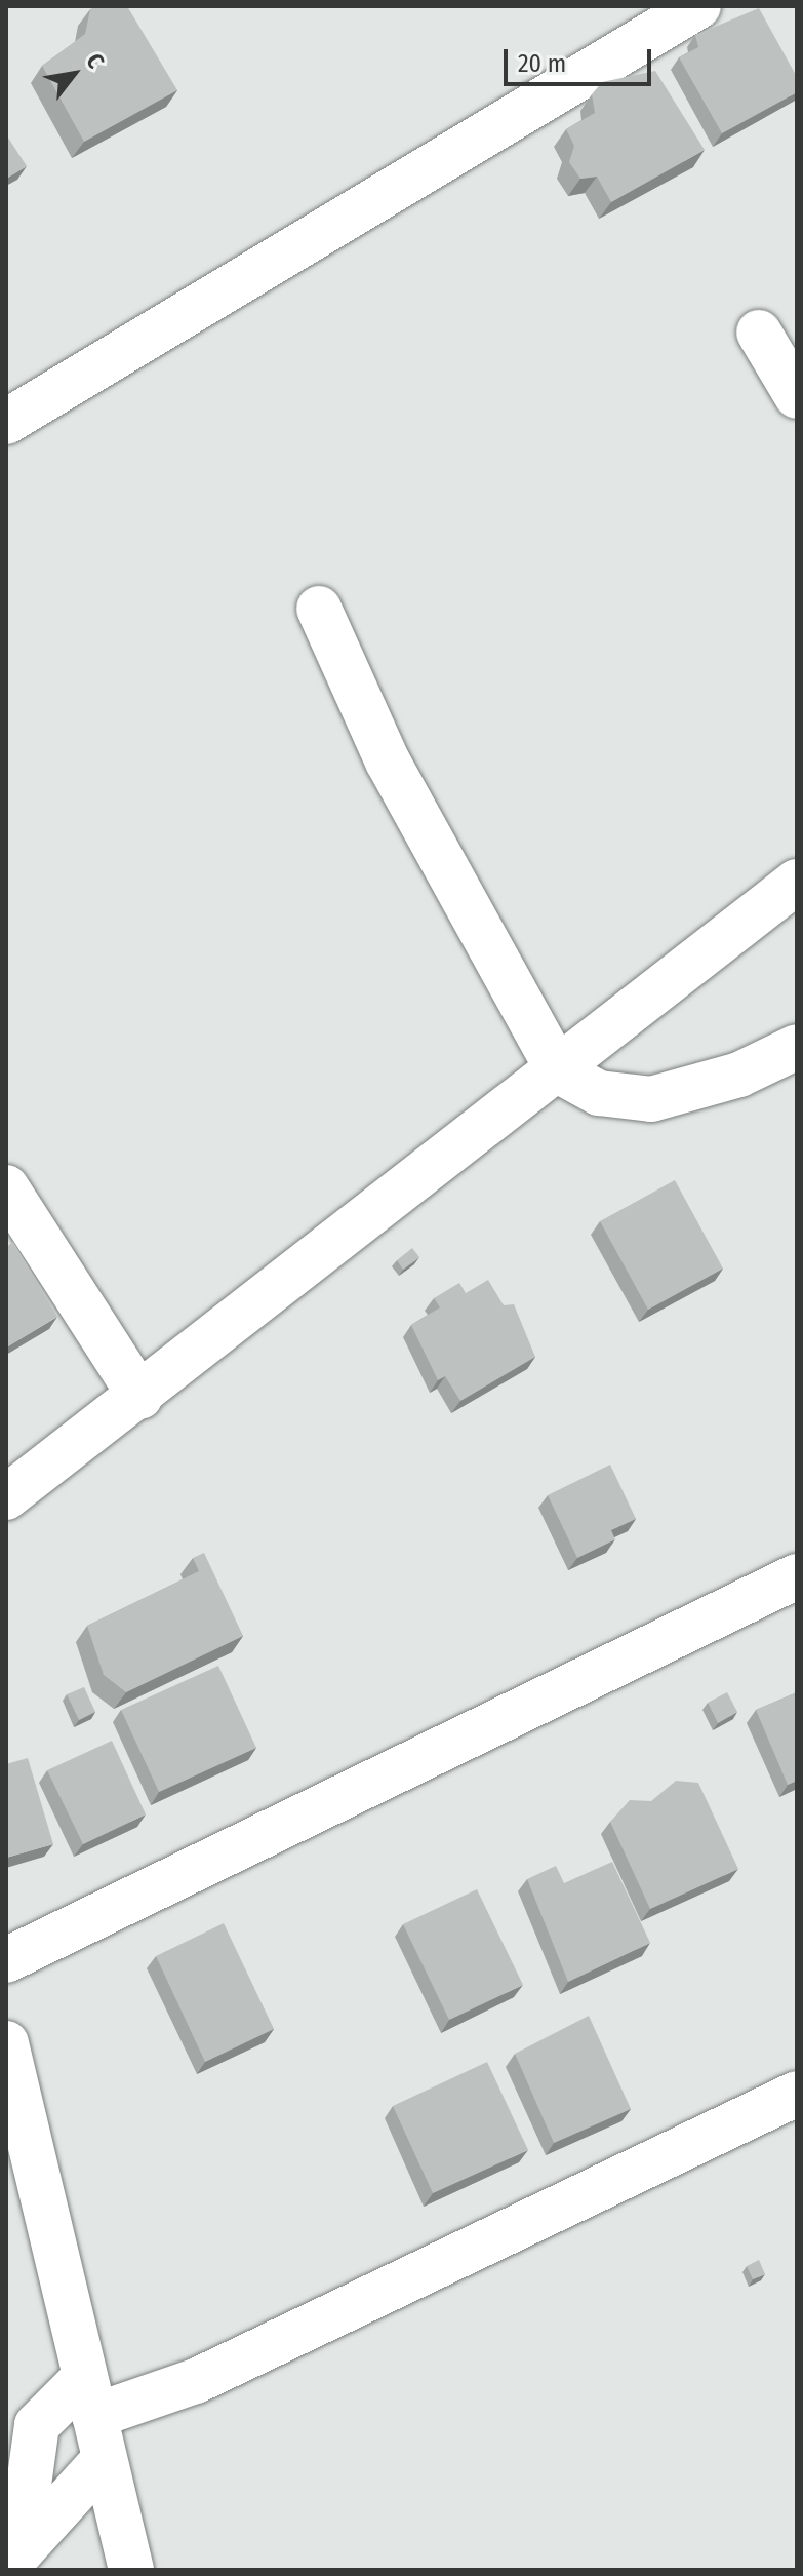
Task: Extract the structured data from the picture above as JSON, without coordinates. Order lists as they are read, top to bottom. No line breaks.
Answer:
{"scale_bar":"20 m","north":"top right"}
